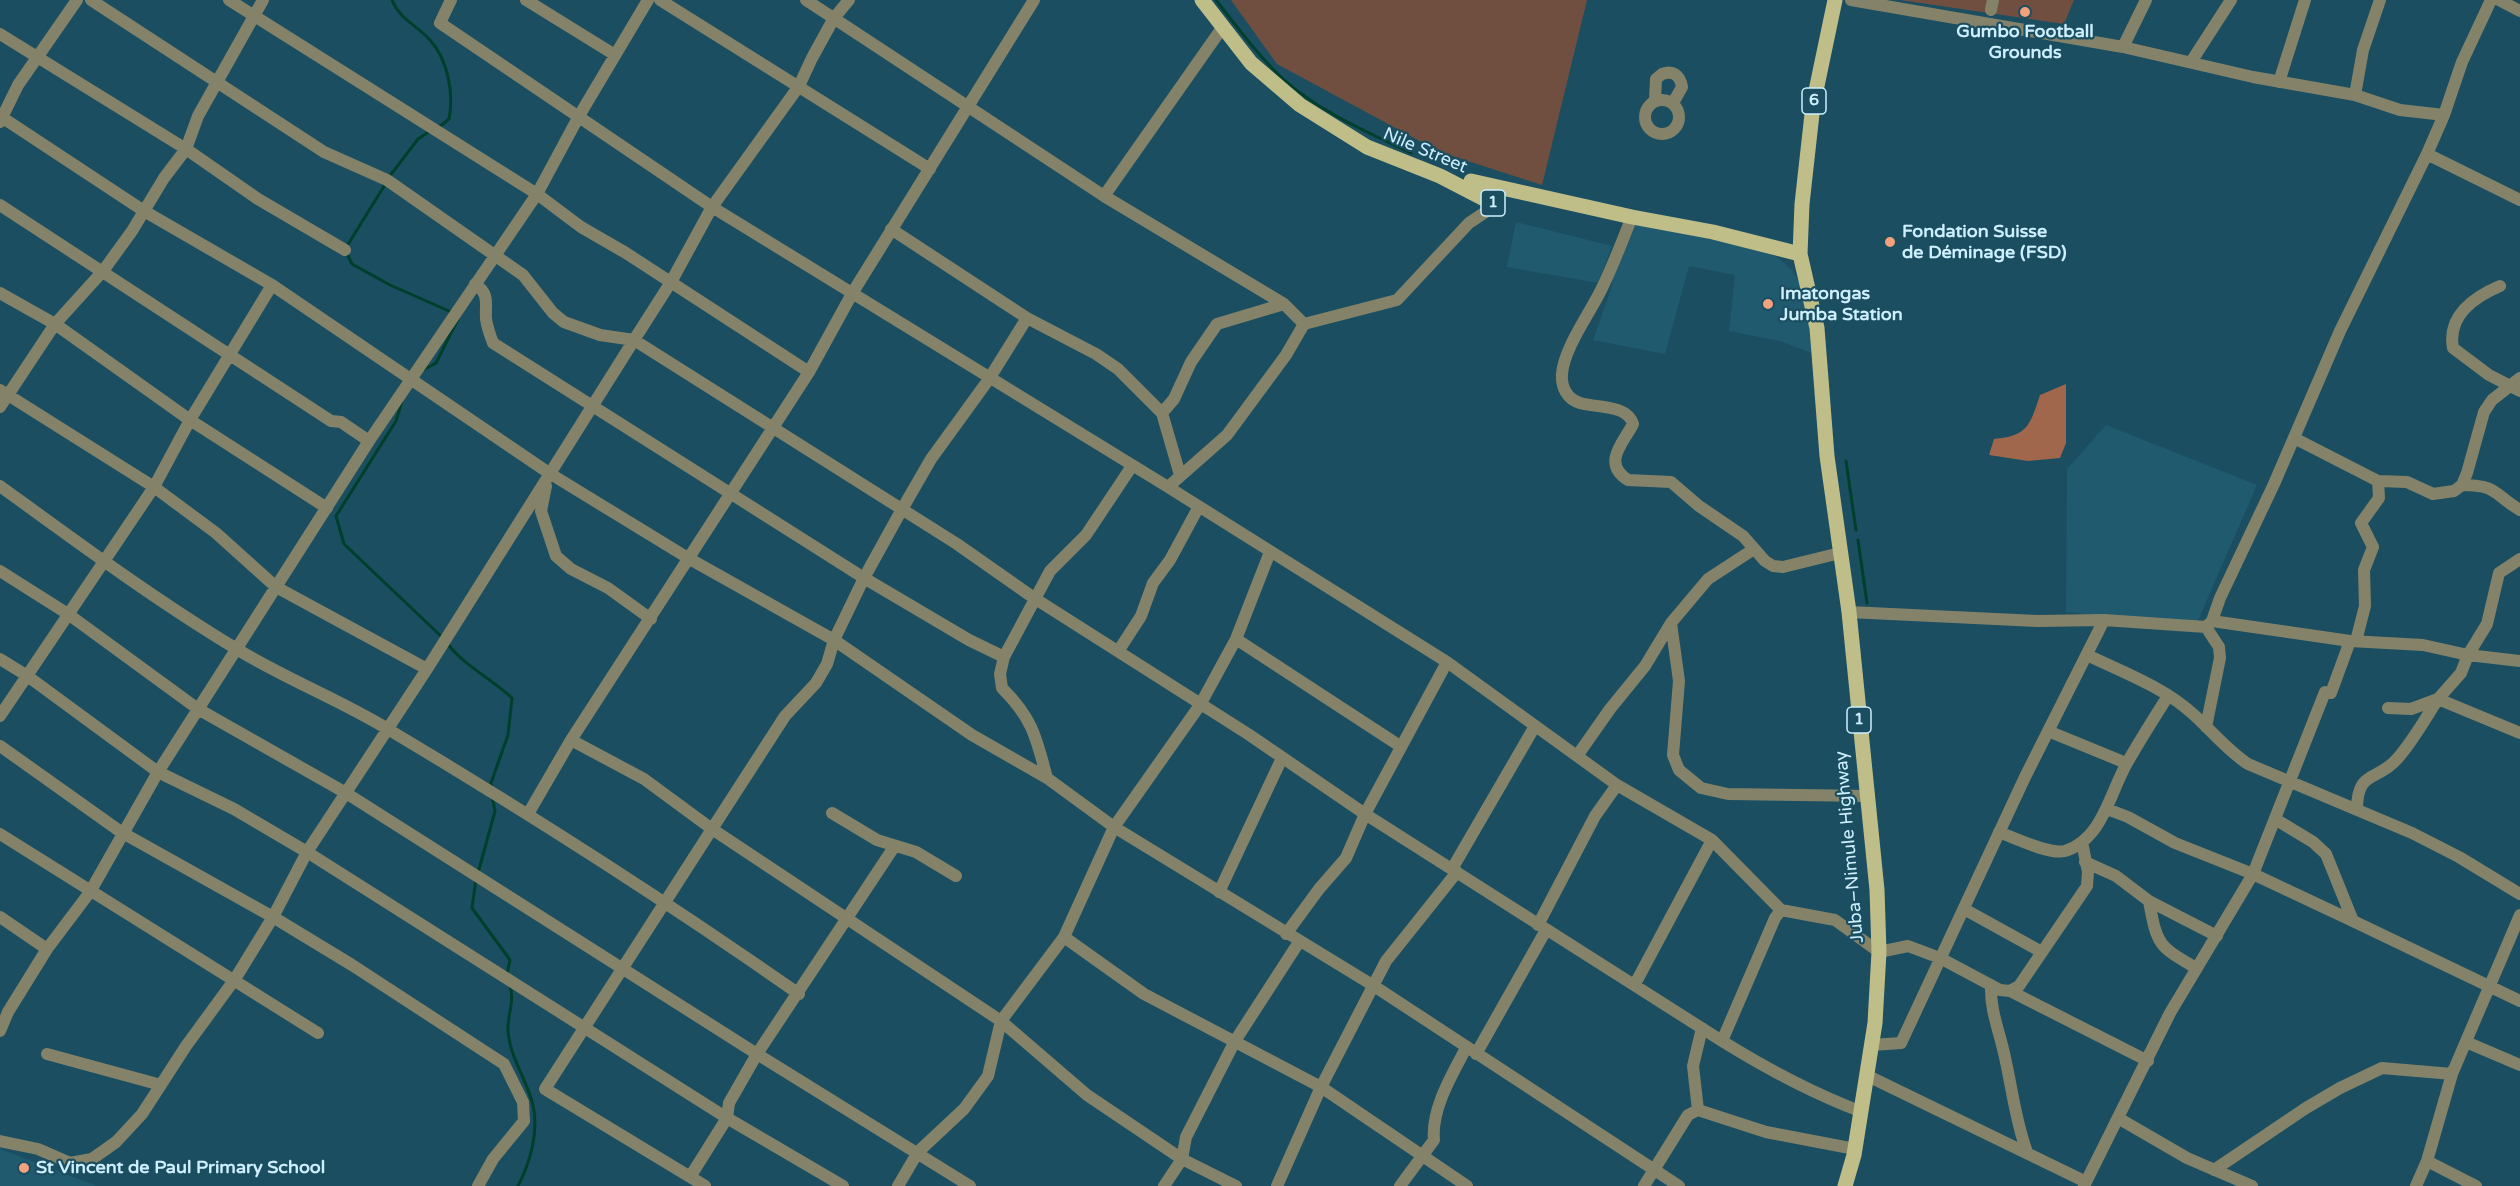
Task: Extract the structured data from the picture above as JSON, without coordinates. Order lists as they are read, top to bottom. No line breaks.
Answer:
{"streets":{"main road":["6","Nile Street","1","Juba–Nimule Highway"]},"crossings":[["6","Nile Street"],["6","Juba–Nimule Highway"],["Nile Street","Juba–Nimule Highway"]],"places":["Gumbo Football Grounds","Fondation Suisse de Déminage (FSD)","Imatongas Jumba Station","St Vincent de Paul Primary School"]}
